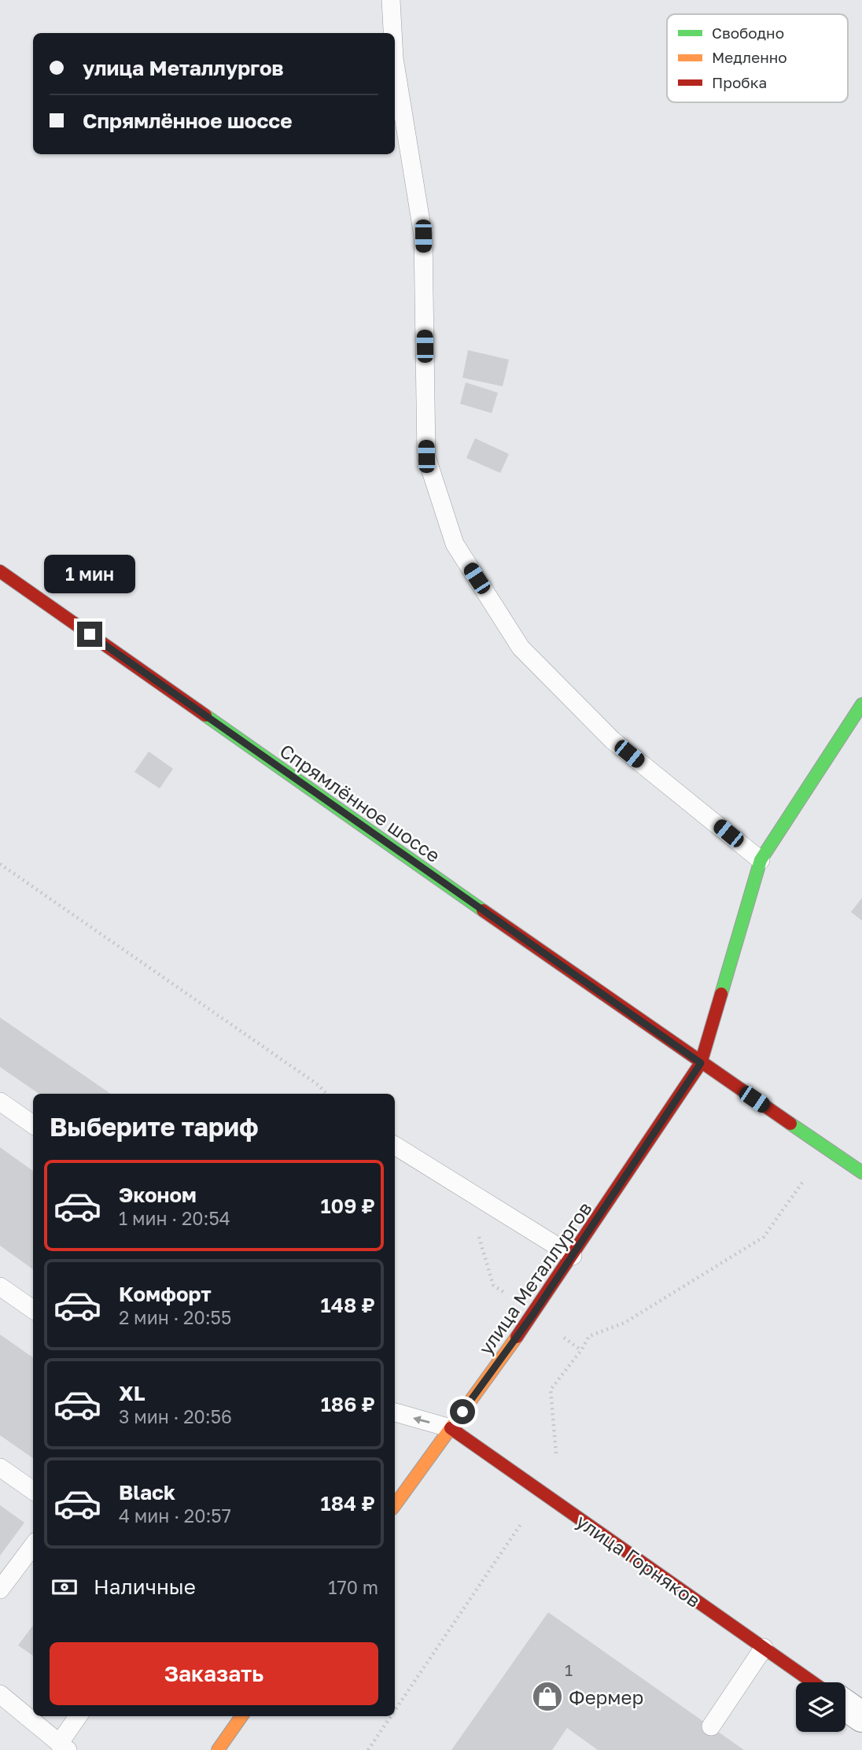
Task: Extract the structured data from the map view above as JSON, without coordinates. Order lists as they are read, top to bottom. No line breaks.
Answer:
{"streets":{"street":["Спрямлённое шоссе","улица Металлургов","улица Горняков"]},"crossings":[["Спрямлённое шоссе","улица Металлургов"],["улица Металлургов","улица Горняков"]],"places":{"shop":["Фермер"]},"house_numbers":["1"],"legend":["Свободно","Медленно","Пробка"],"page":{"banner":["улица Металлургов","Спрямлённое шоссе"],"bubble":"1 мин","heading":"Выберите тариф","list":[{"name":"Эконом","note":"1 мин · 20:54","value":"109 ₽"},{"name":"Комфорт","note":"2 мин · 20:55","value":"148 ₽"},{"name":"XL","note":"3 мин · 20:56","value":"186 ₽"},{"name":"Black","note":"4 мин · 20:57","value":"184 ₽"}],"pay":["Наличные","170 m"],"buttons":"Заказать"}}
